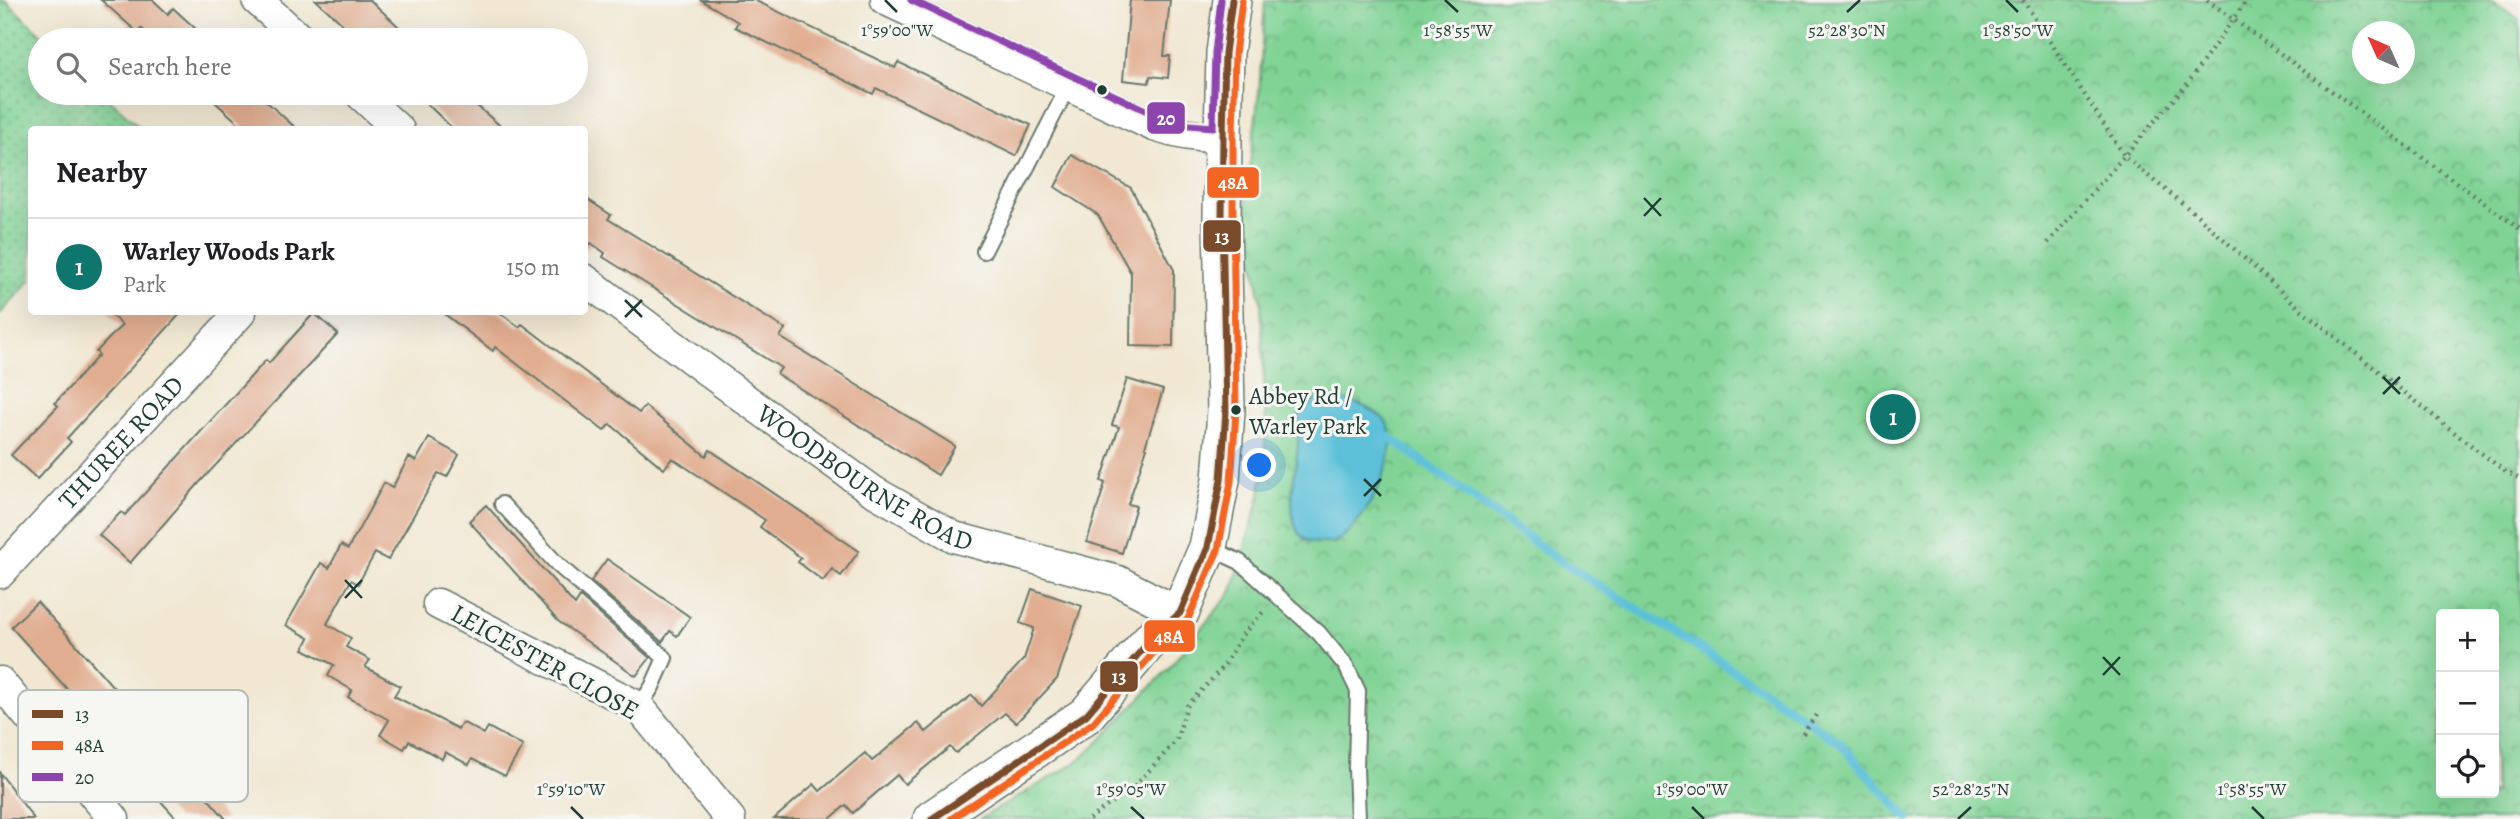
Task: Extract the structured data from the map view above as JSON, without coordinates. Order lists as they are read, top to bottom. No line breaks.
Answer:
{"streets":{"street":["THUREE ROAD","WOODBOURNE ROAD","LEICESTER CLOSE"]},"places":["Abbey Rd / Warley Park"],"lines":["transit line 13","transit line 20","transit line 48A"],"legend":["13","48A","20"],"north":"top left","page":{"search":"Search here","heading":"Nearby","list":[{"mark":"1","name":"Warley Woods Park","note":"Park","value":"150 m"}],"pins":"1","map_buttons":["+","−"]},"coordinates":["1°59'00\"W","1°58'55\"W","1°58'50\"W","52°28'30\"N","1°59'10\"W","1°59'05\"W","52°28'25\"N"]}
